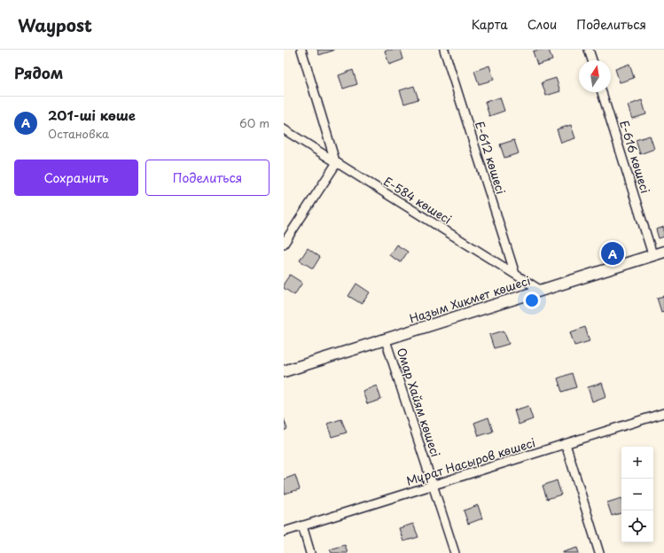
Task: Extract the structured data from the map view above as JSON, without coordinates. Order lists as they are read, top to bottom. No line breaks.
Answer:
{"streets":{"street":["Е-616 көшесі","Е-612 көшесі","Е-584 көшесі","Назым Хикмет көшесі","Омар Хайям көшесі","Мұрат Насыров көшесі"]},"crossings":[["Е-616 көшесі","Назым Хикмет көшесі"],["Е-612 көшесі","Е-584 көшесі"],["Е-584 көшесі","Назым Хикмет көшесі"],["Назым Хикмет көшесі","Омар Хайям көшесі"],["Омар Хайям көшесі","Мұрат Насыров көшесі"]],"north":"top","page":{"header":"Waypost","nav":["Карта","Слои","Поделиться"],"heading":"Рядом","list":[{"mark":"A","name":"201-ші көше","note":"Остановка","value":"60 m"}],"buttons":["Сохранить","Поделиться"],"pins":"A","map_buttons":["+","−"]}}
